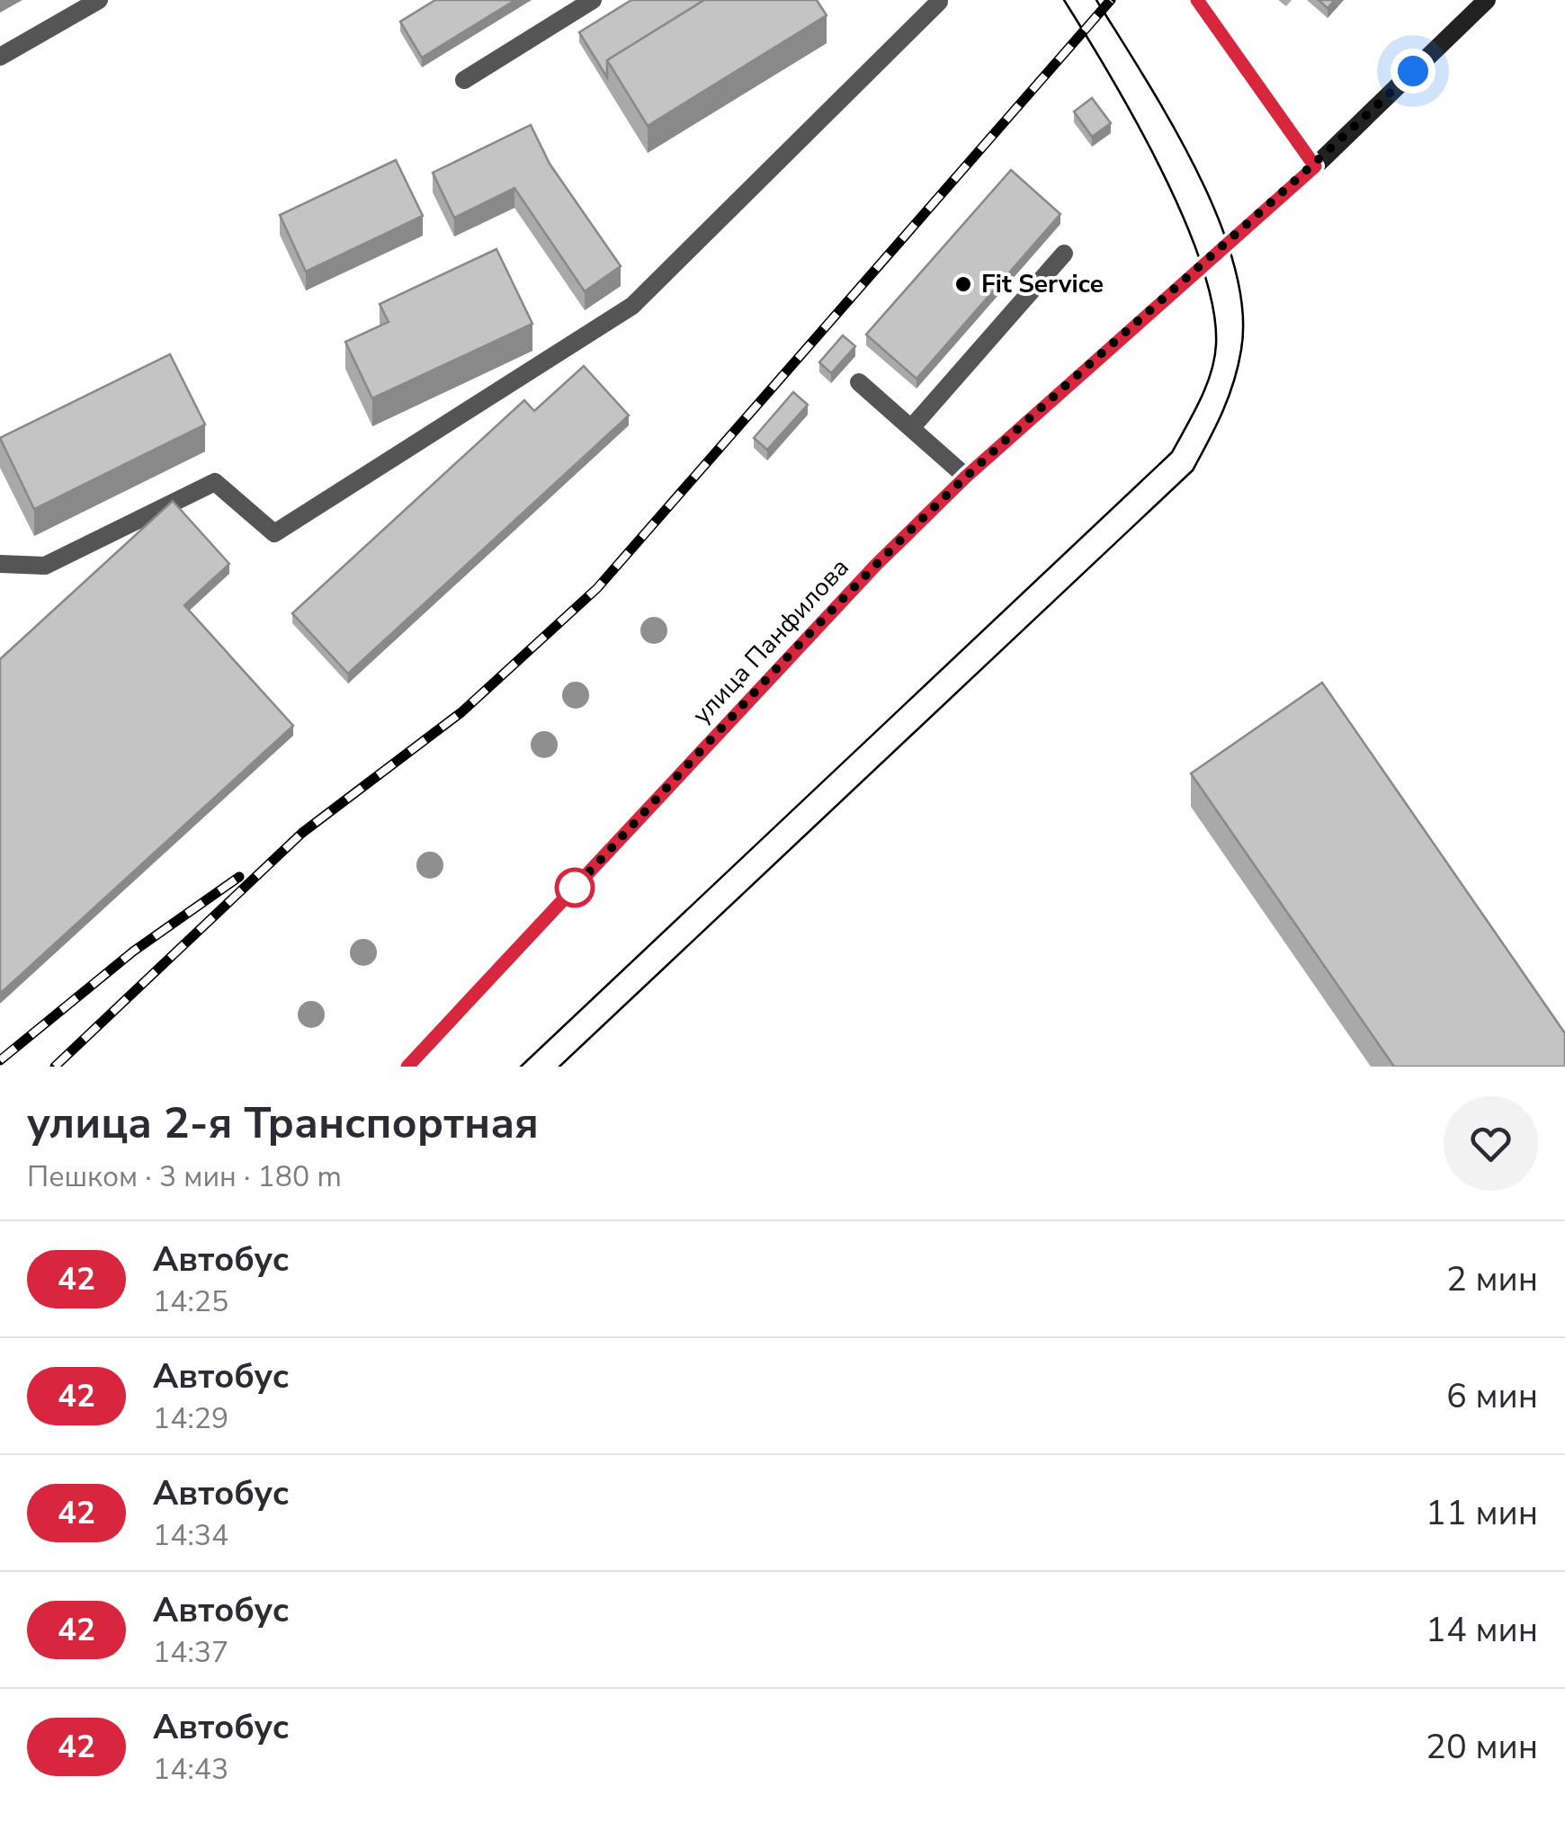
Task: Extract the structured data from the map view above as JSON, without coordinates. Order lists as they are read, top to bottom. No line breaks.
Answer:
{"streets":{"main road":["улица Панфилова"]},"places":["Fit Service"],"lines":["bus line 42"],"page":{"heading":["улица 2-я Транспортная","Пешком · 3 мин · 180 m"],"list":[{"mark":"42","name":"Автобус","note":"14:25","value":"2 мин"},{"mark":"42","name":"Автобус","note":"14:29","value":"6 мин"},{"mark":"42","name":"Автобус","note":"14:34","value":"11 мин"},{"mark":"42","name":"Автобус","note":"14:37","value":"14 мин"},{"mark":"42","name":"Автобус","note":"14:43","value":"20 мин"}]}}
